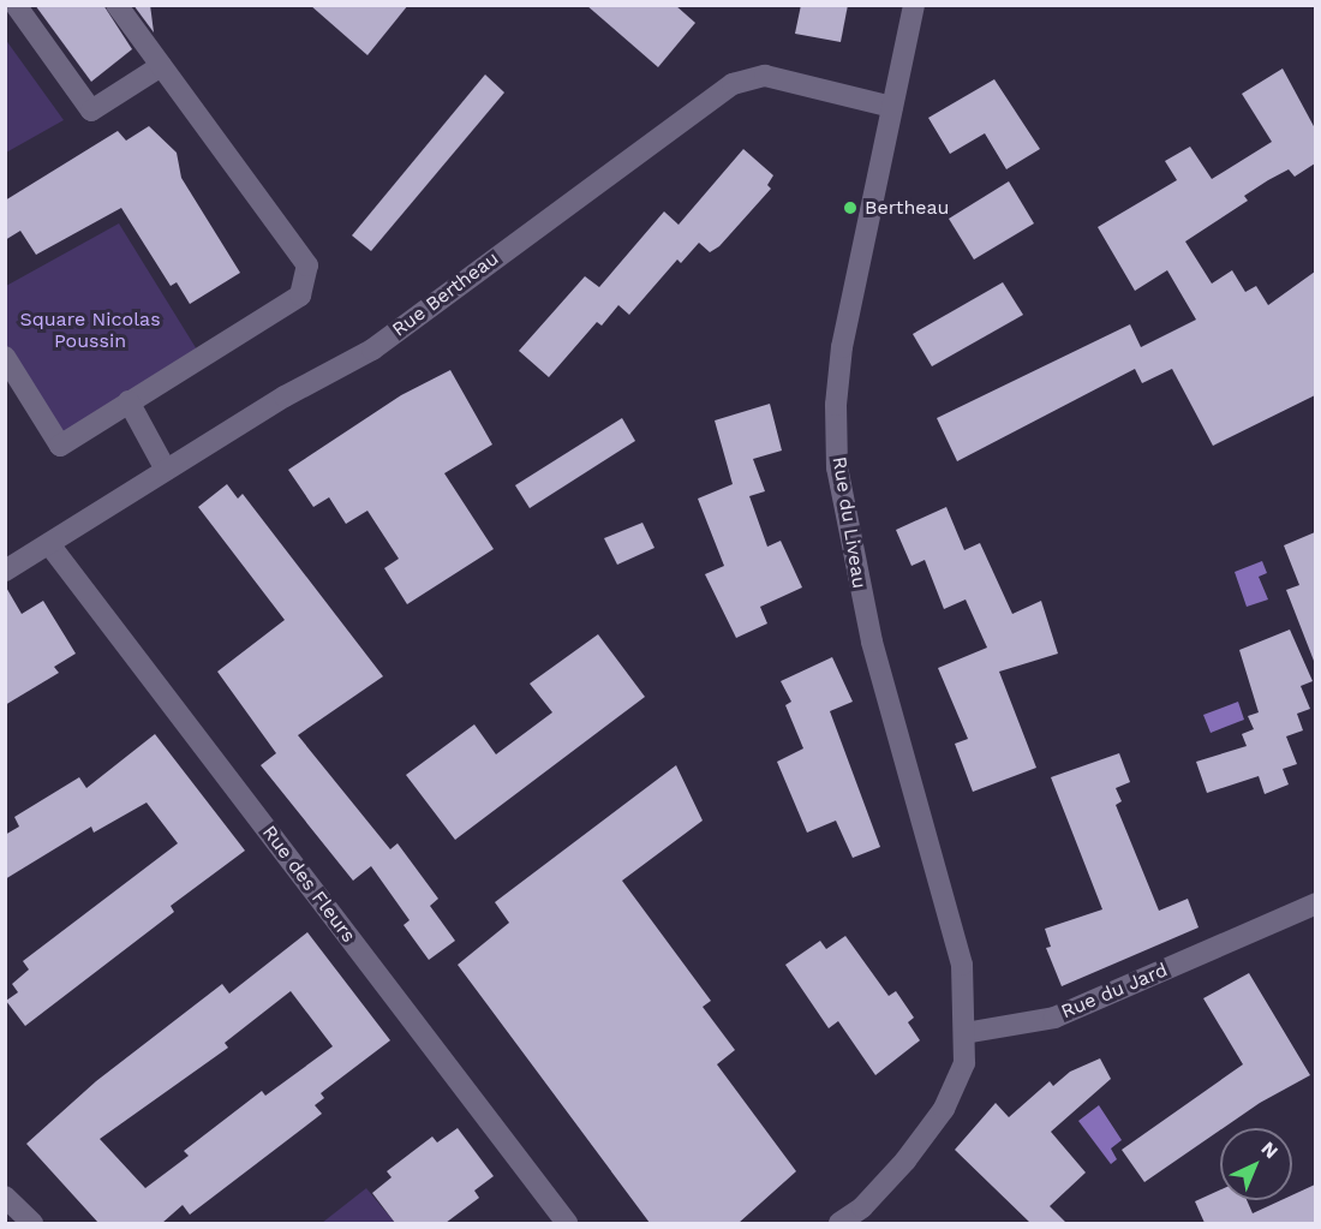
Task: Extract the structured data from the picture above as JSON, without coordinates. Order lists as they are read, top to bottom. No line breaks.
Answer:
{"streets":{"street":["Rue Bertheau","Rue du Liveau","Rue des Fleurs","Rue du Jard"]},"crossings":[["Rue Bertheau","Rue du Liveau"],["Rue Bertheau","Rue des Fleurs"],["Rue du Liveau","Rue du Jard"]],"parks":["Square Nicolas Poussin"],"places":["Bertheau"],"north":"top right"}
